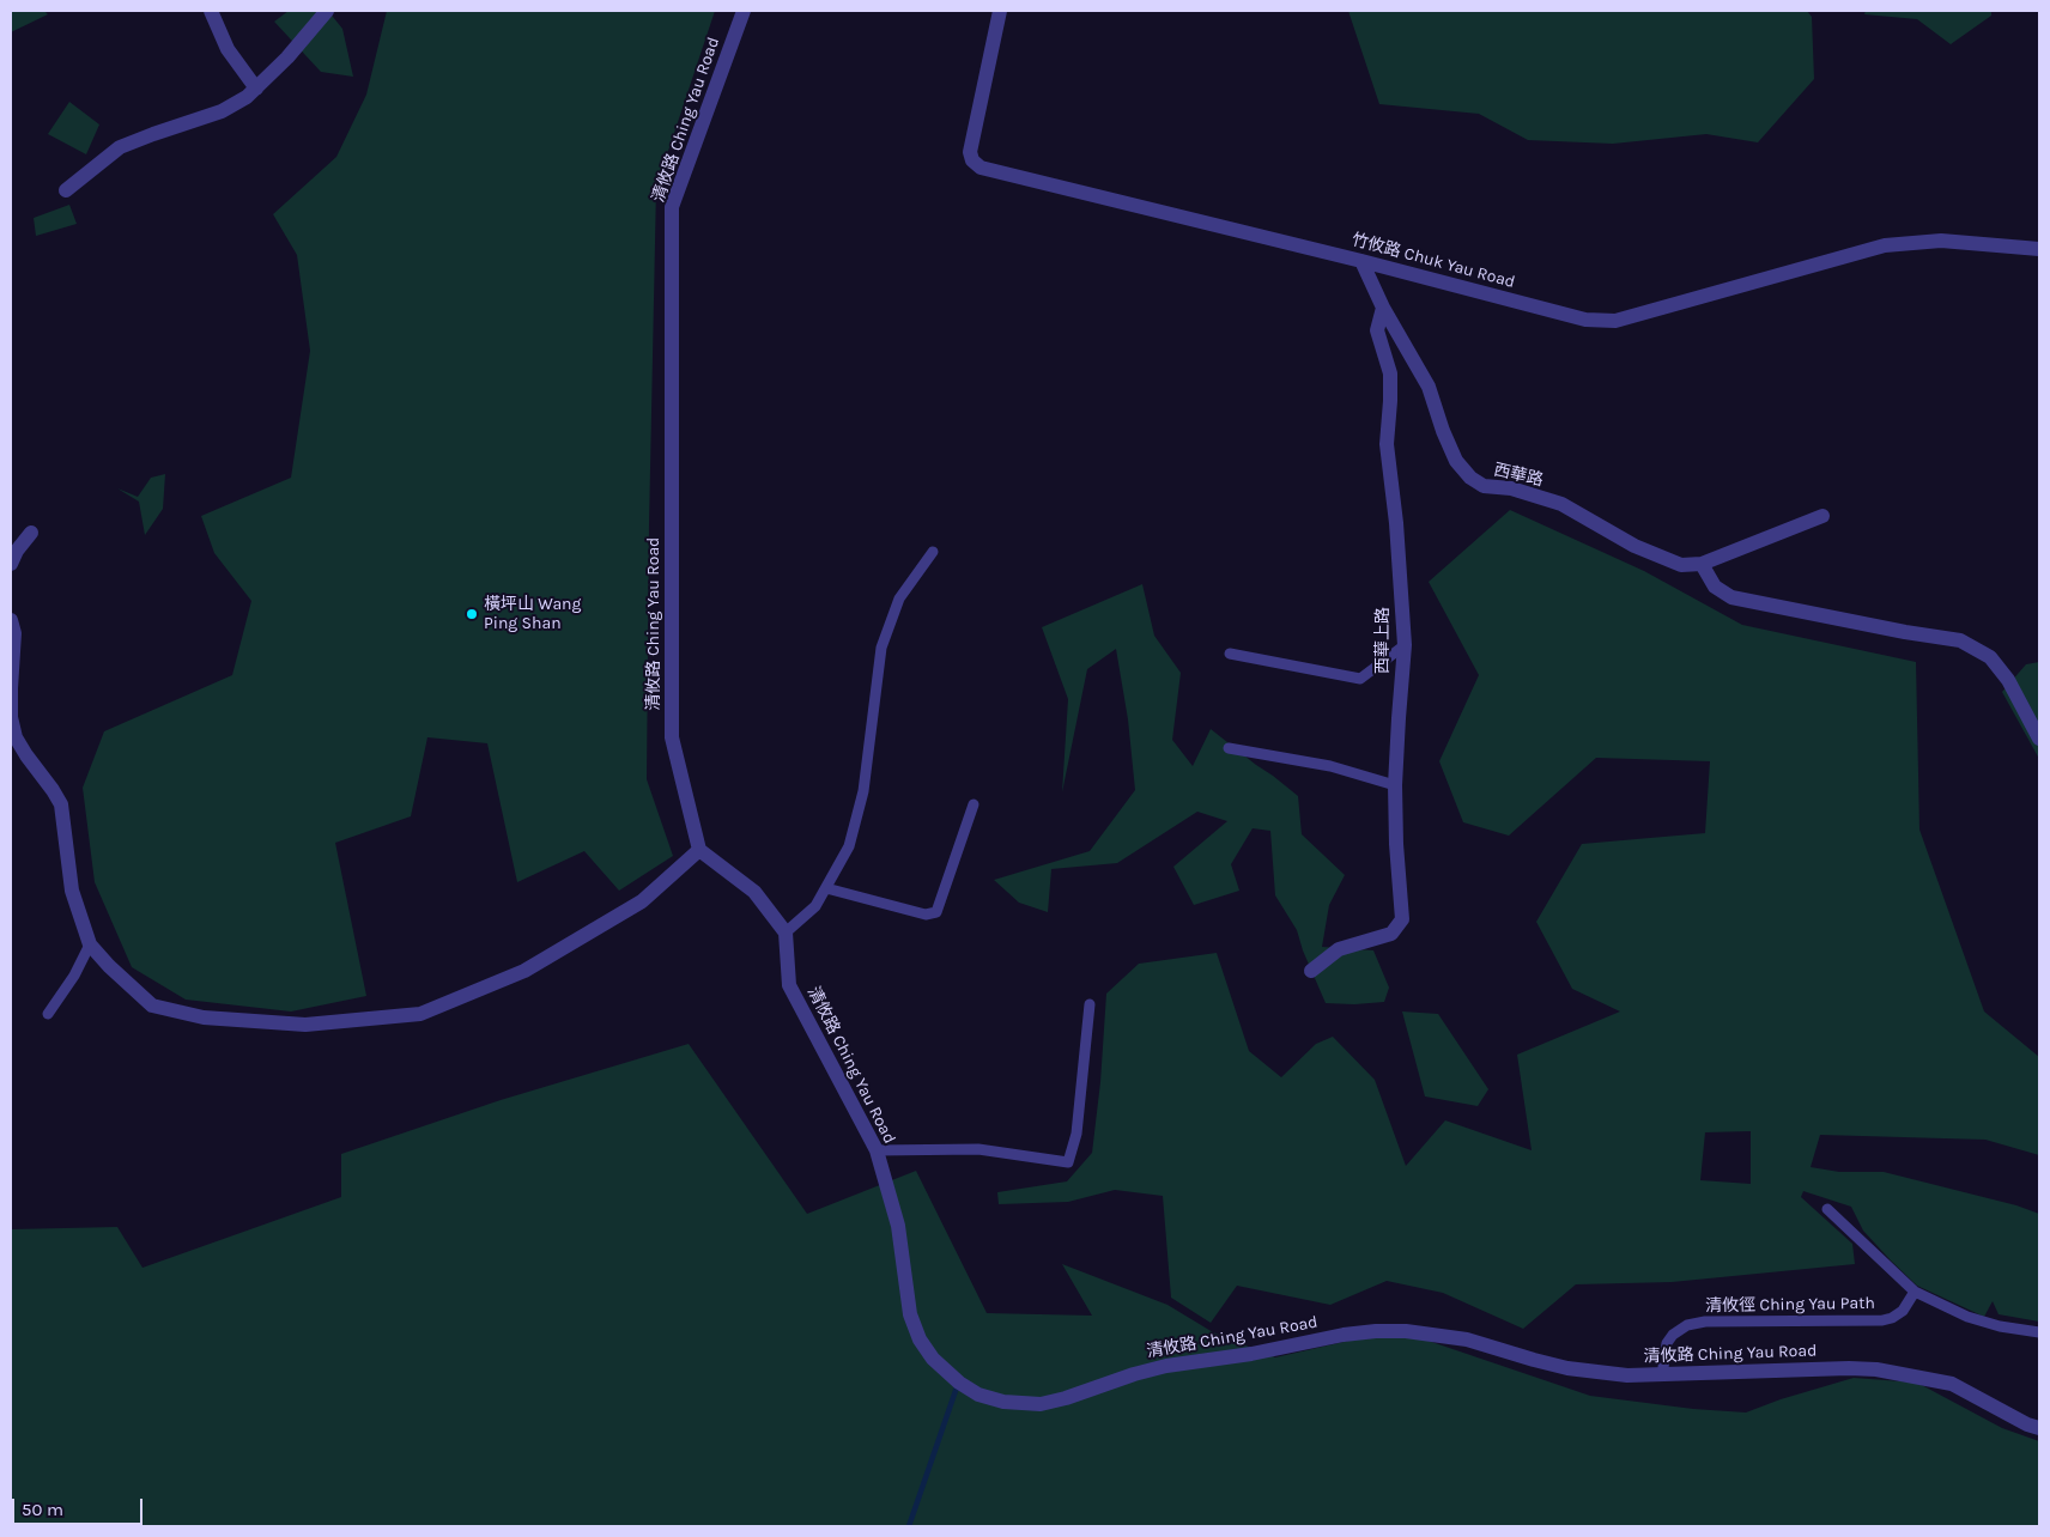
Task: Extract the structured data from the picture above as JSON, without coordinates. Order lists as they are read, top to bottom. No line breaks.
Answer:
{"streets":{"street":["清攸路 Ching Yau Road","竹攸路 Chuk Yau Road","西華路","西華上路"],"lane":["清攸徑 Ching Yau Path"]},"crossings":[["清攸路 Ching Yau Road","清攸徑 Ching Yau Path"],["西華路","西華上路"]],"places":["橫坪山 Wang Ping Shan"],"scale_bar":"50 m"}
